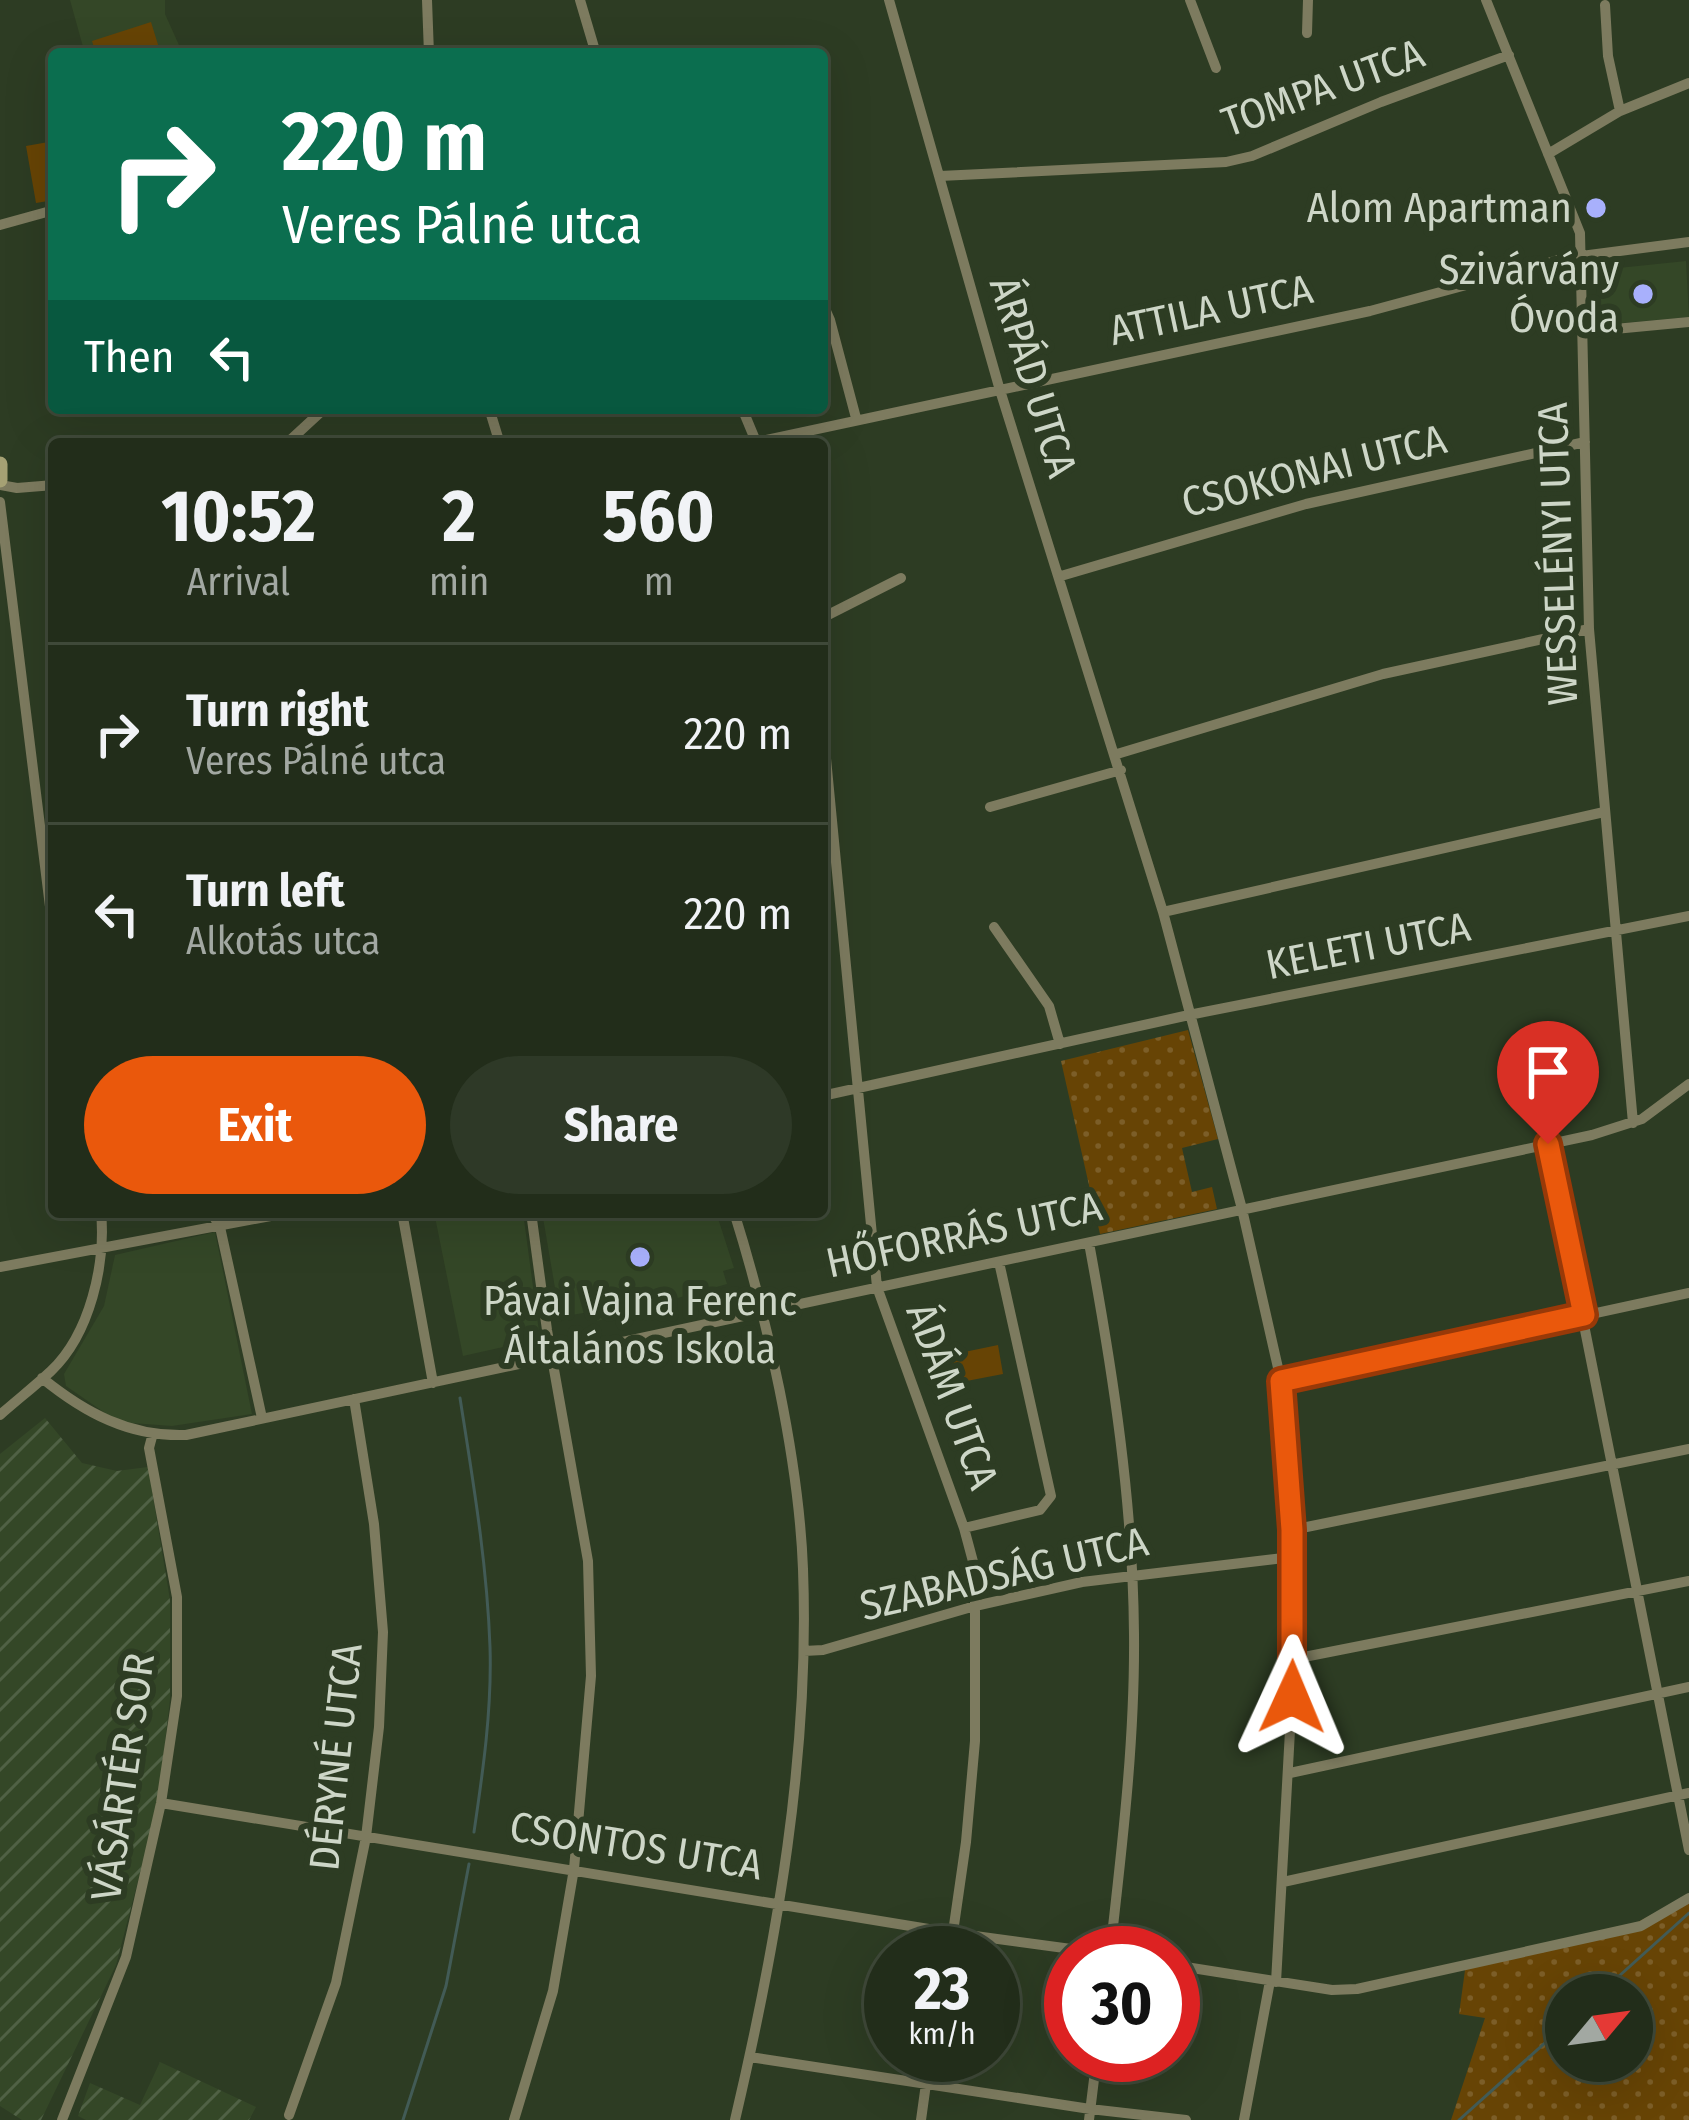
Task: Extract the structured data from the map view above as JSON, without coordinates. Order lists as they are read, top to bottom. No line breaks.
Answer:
{"streets":{"street":["TOMPA UTCA","ATTILA UTCA","ÁRPÁD UTCA","CSOKONAI UTCA","WESSELÉNYI UTCA","KELETI UTCA","HŐFORRÁS UTCA","ÁDÁM UTCA","SZABADSÁG UTCA","DÉRYNÉ UTCA","VÁSÁRTÉR SOR","CSONTOS UTCA"]},"crossings":[["TOMPA UTCA","ÁRPÁD UTCA"],["TOMPA UTCA","WESSELÉNYI UTCA"],["ATTILA UTCA","ÁRPÁD UTCA"],["ATTILA UTCA","WESSELÉNYI UTCA"],["ÁRPÁD UTCA","CSOKONAI UTCA"],["ÁRPÁD UTCA","KELETI UTCA"],["ÁRPÁD UTCA","HŐFORRÁS UTCA"],["ÁRPÁD UTCA","SZABADSÁG UTCA"],["CSOKONAI UTCA","WESSELÉNYI UTCA"],["WESSELÉNYI UTCA","KELETI UTCA"],["WESSELÉNYI UTCA","HŐFORRÁS UTCA"],["KELETI UTCA","ÁDÁM UTCA"],["HŐFORRÁS UTCA","ÁDÁM UTCA"],["HŐFORRÁS UTCA","DÉRYNÉ UTCA"],["HŐFORRÁS UTCA","VÁSÁRTÉR SOR"],["ÁDÁM UTCA","SZABADSÁG UTCA"],["DÉRYNÉ UTCA","CSONTOS UTCA"],["VÁSÁRTÉR SOR","CSONTOS UTCA"]],"places":["Alom Apartman","Szivárvány Óvoda","Pávai Vajna Ferenc Általános Iskola"],"north":"top right","page":{"turn":["220 m","Veres Pálné utca"],"then":"Then","eta":["10:52","Arrival","2","min","560","m"],"list":[{"name":"Turn right","note":"Veres Pálné utca","value":"220 m"},{"name":"Turn left","note":"Alkotás utca","value":"220 m"}],"buttons":["Exit","Share"],"speed":"23 km/h","limit":"30"}}
